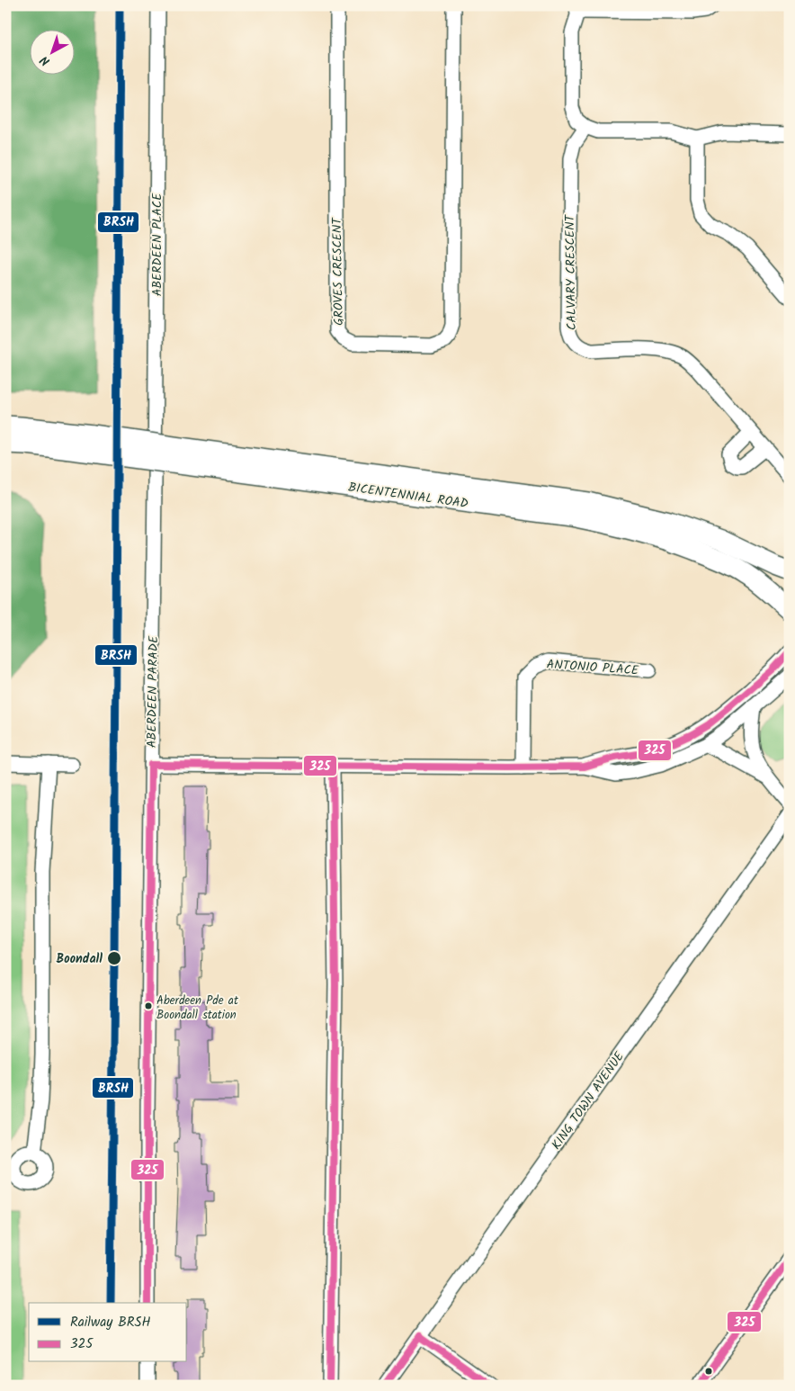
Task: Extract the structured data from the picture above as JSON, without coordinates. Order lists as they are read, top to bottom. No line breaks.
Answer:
{"streets":{"main road":["BICENTENNIAL ROAD"],"street":["ABERDEEN PLACE","GROVES CRESCENT","CALVARY CRESCENT","ANTONIO PLACE","ABERDEEN PARADE","KING TOWN AVENUE"]},"crossings":[["ABERDEEN PLACE","ABERDEEN PARADE"]],"places":["Boondall","Aberdeen Pde at Boondall station"],"lines":["rail line BRSH","transit line 325"],"legend":["Railway BRSH","325"],"north":"bottom left"}
